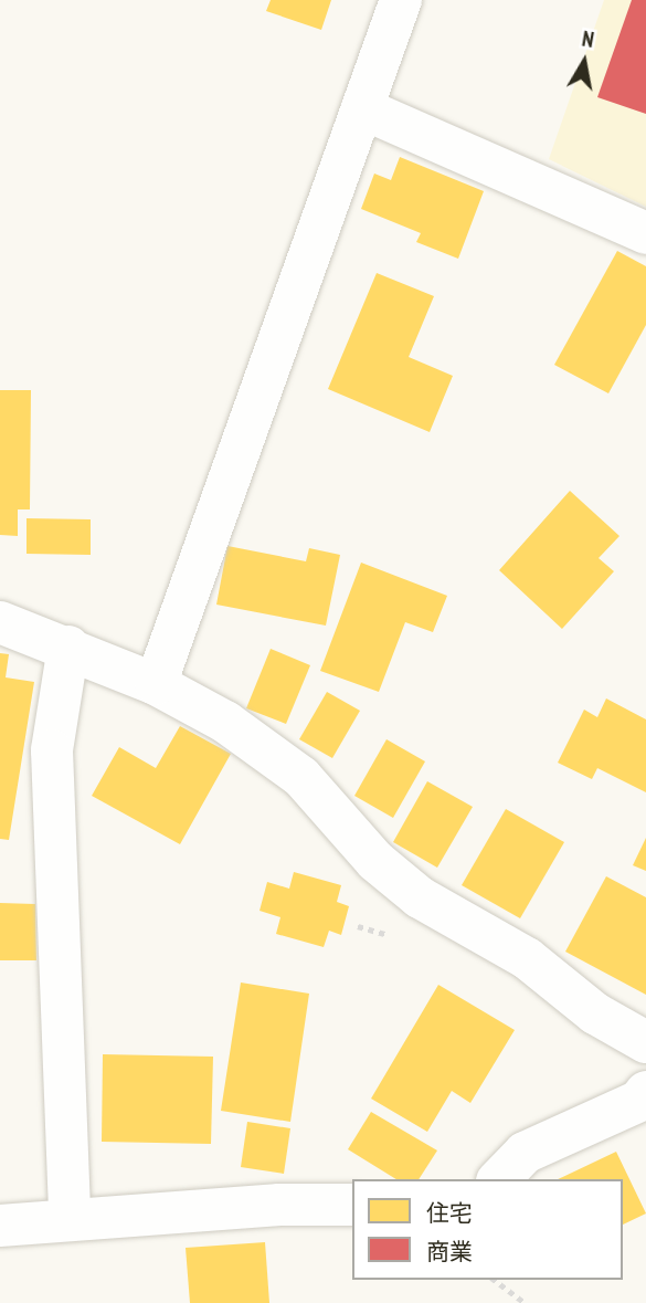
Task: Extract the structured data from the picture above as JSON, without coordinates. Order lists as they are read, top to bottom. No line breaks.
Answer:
{"legend":["住宅","商業"],"north":"top"}
